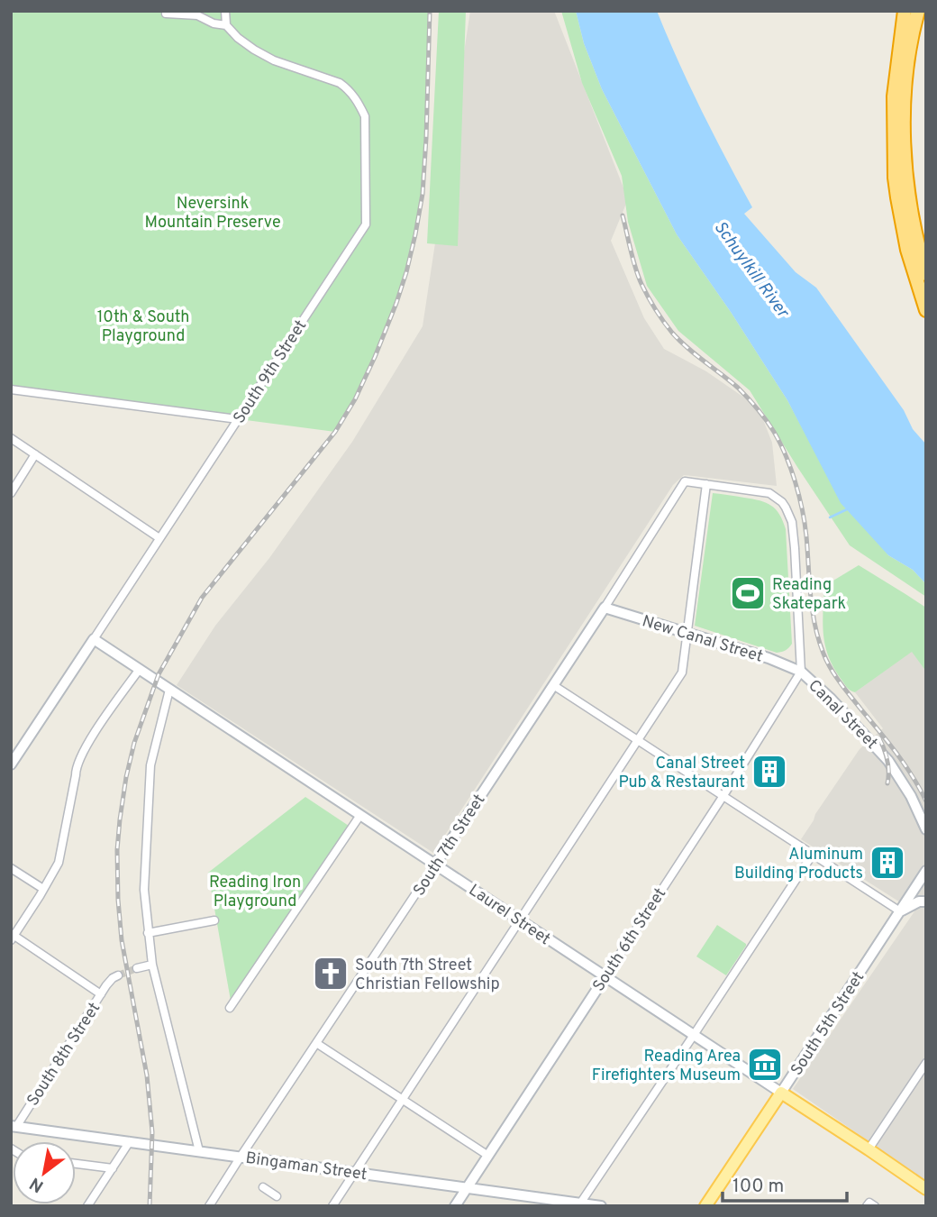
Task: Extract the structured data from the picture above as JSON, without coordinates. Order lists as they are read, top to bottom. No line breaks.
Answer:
{"streets":{"main road":["Laurel Street","South 5th Street"],"street":["South 9th Street","New Canal Street","Canal Street","South 7th Street","South 6th Street","South 8th Street","Bingaman Street"]},"crossings":[["South 9th Street","Laurel Street"],["New Canal Street","Canal Street"],["New Canal Street","South 7th Street"],["New Canal Street","South 6th Street"],["Canal Street","South 7th Street"],["Canal Street","South 6th Street"],["South 7th Street","Laurel Street"],["South 7th Street","Bingaman Street"],["Laurel Street","South 6th Street"],["Laurel Street","South 5th Street"],["South 6th Street","Bingaman Street"],["South 8th Street","Bingaman Street"]],"water":["Schuylkill River"],"parks":["Neversink Mountain Preserve","10th & South Playground","Reading Iron Playground"],"places":{"sports":["Reading Skatepark"],"building":["Canal Street Pub & Restaurant","Aluminum Building Products"],"church":["South 7th Street Christian Fellowship"],"museum":["Reading Area Firefighters Museum"]},"scale_bar":"100 m","north":"bottom left"}
